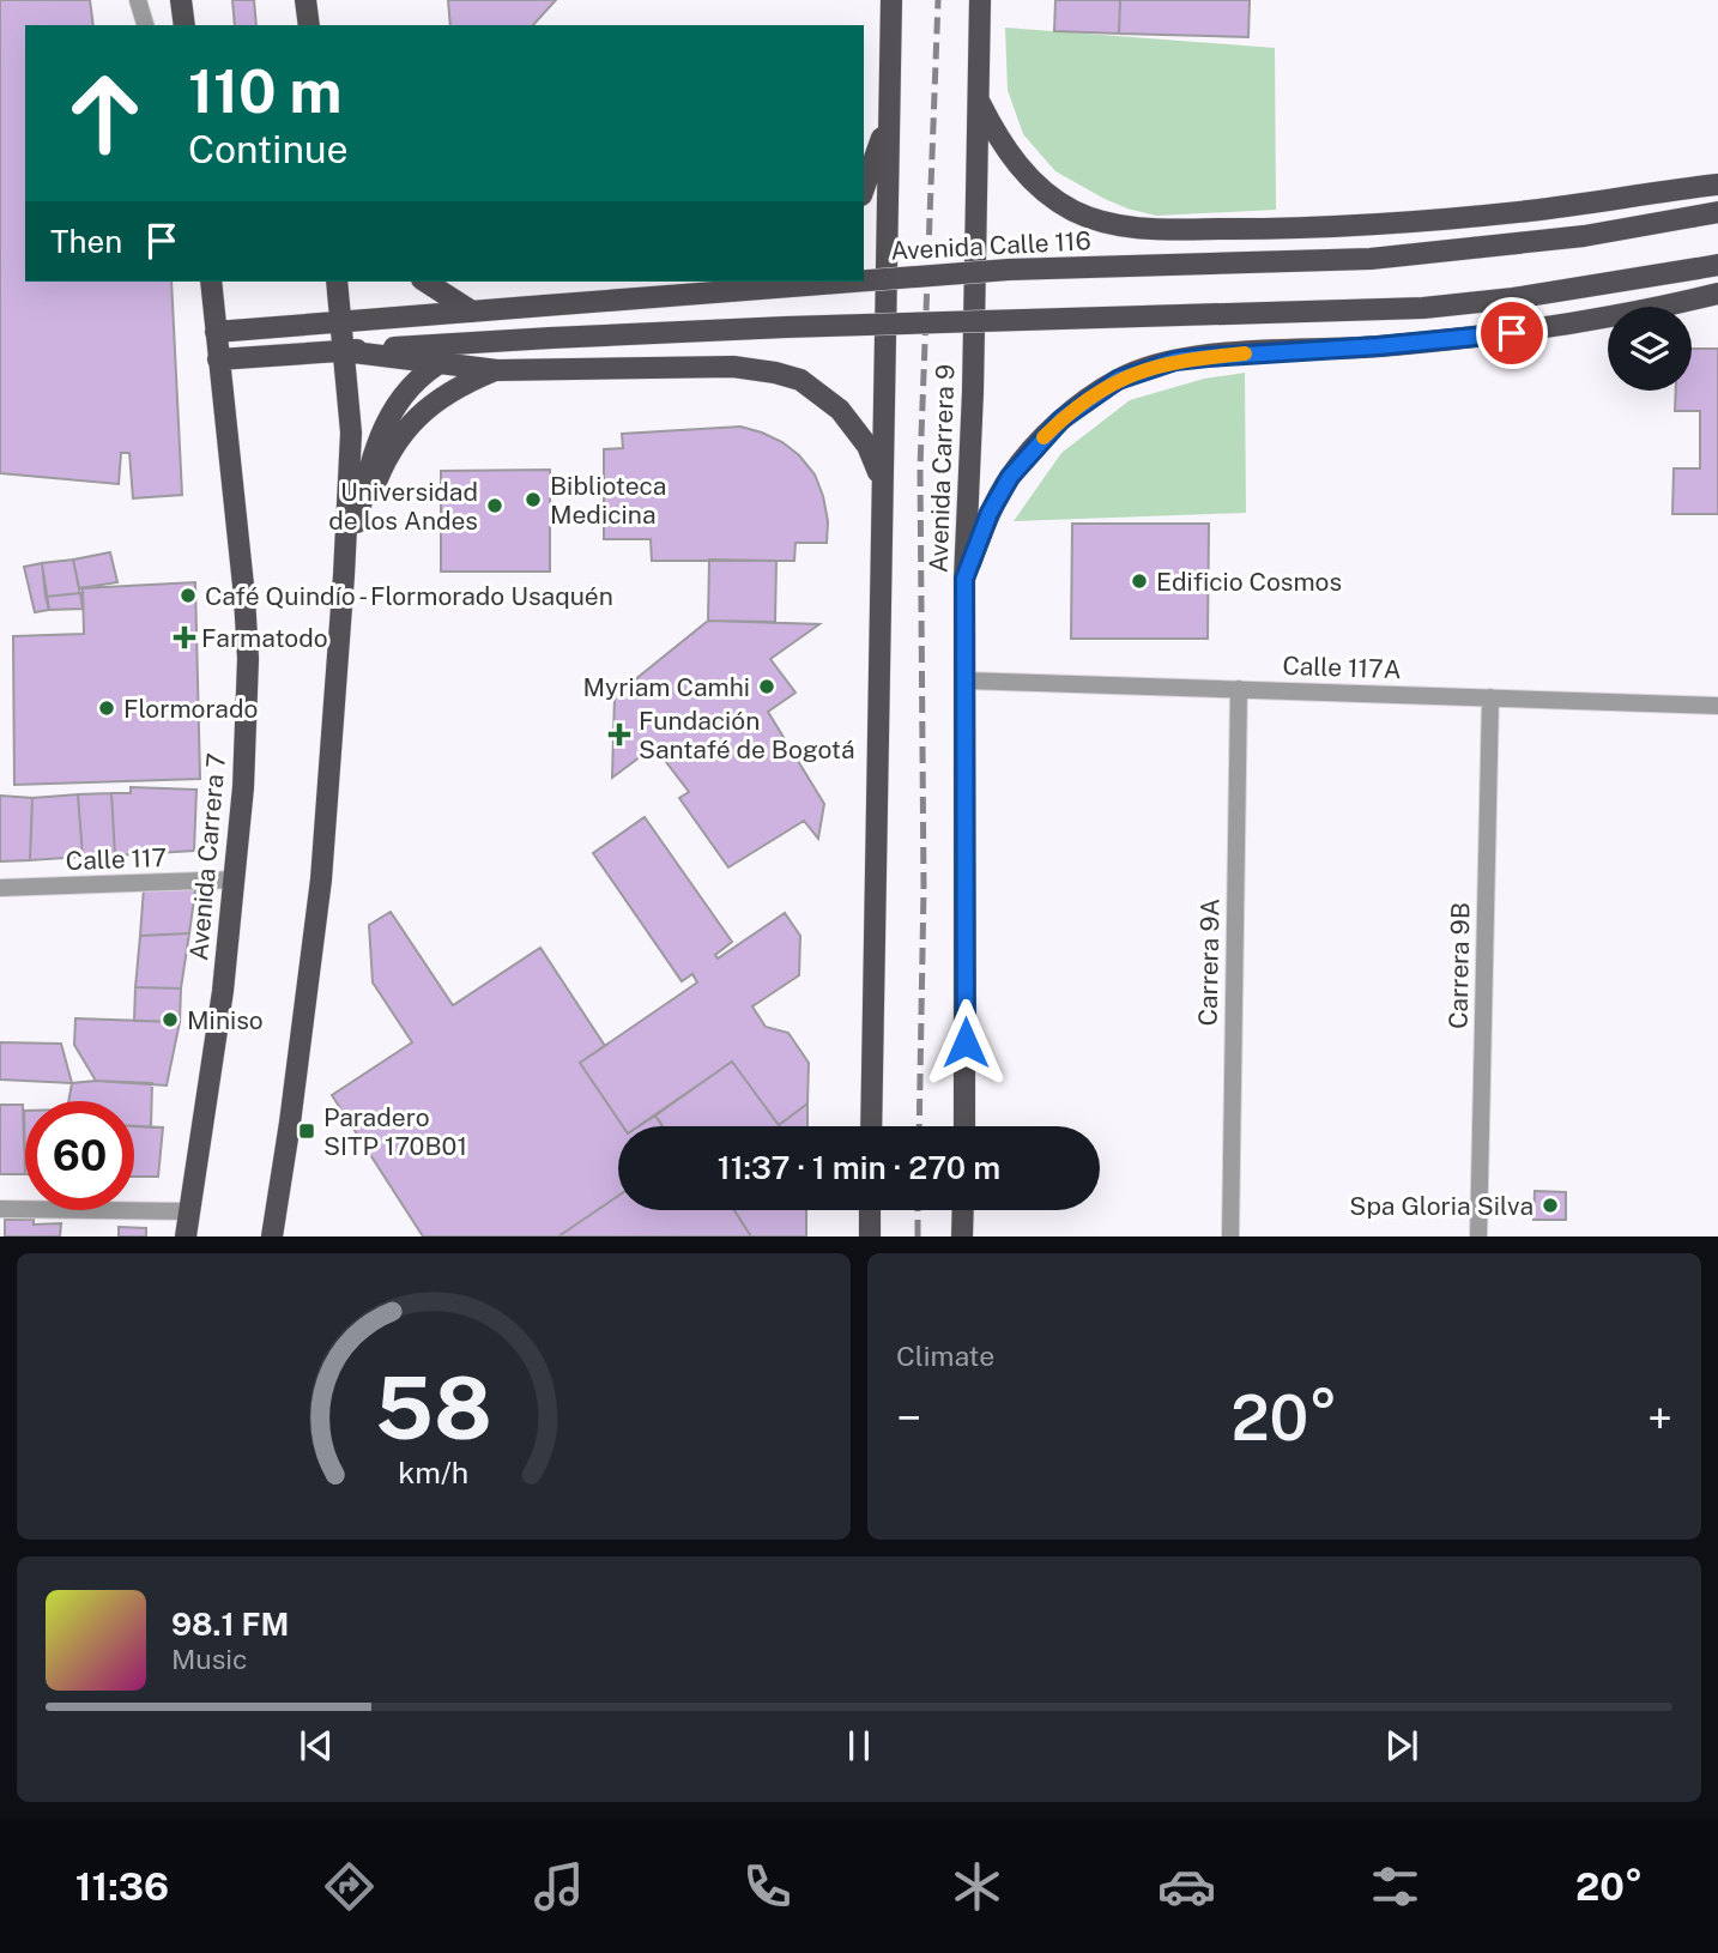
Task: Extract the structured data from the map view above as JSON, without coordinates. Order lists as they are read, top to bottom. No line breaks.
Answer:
{"streets":{"main road":["Avenida Calle 116","Avenida Carrera 9","Avenida Carrera 7"],"street":["Calle 117A","Calle 117","Carrera 9A","Carrera 9B"]},"crossings":[["Avenida Calle 116","Avenida Carrera 7"],["Avenida Carrera 9","Calle 117A"],["Calle 117A","Carrera 9A"],["Calle 117A","Carrera 9B"],["Avenida Carrera 7","Calle 117"]],"places":{"other":["Biblioteca Medicina","Universidad de los Andes","Edificio Cosmos","Café Quindío - Flormorado Usaquén","Myriam Camhi","Flormorado","Miniso","Spa Gloria Silva"],"health":["Farmatodo","Fundación Santafé de Bogotá"],"transit":["Paradero SITP 170B01"]},"page":{"turn":["110 m","Continue"],"then":"Then","limit":"60","trip":"11:37 · 1 min · 270 m","tile":"Climate","heat":["−","20°","+"],"song":["98.1 FM","Music"],"tabs":["11:36","20°"],"gauge":["58","km/h"]}}
